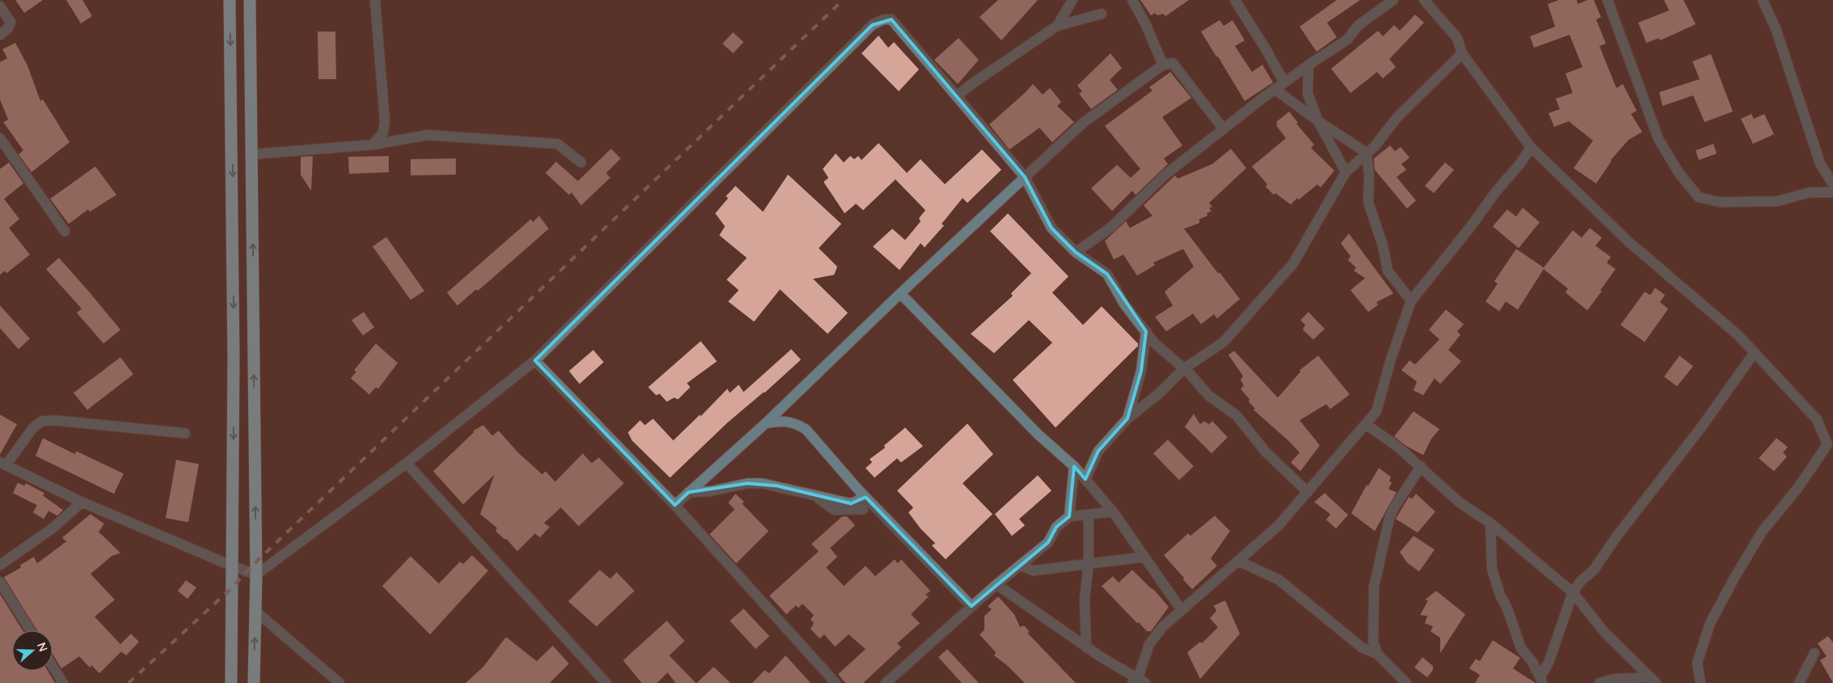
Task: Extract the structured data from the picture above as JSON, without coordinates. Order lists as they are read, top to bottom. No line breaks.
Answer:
{"north":"right"}
